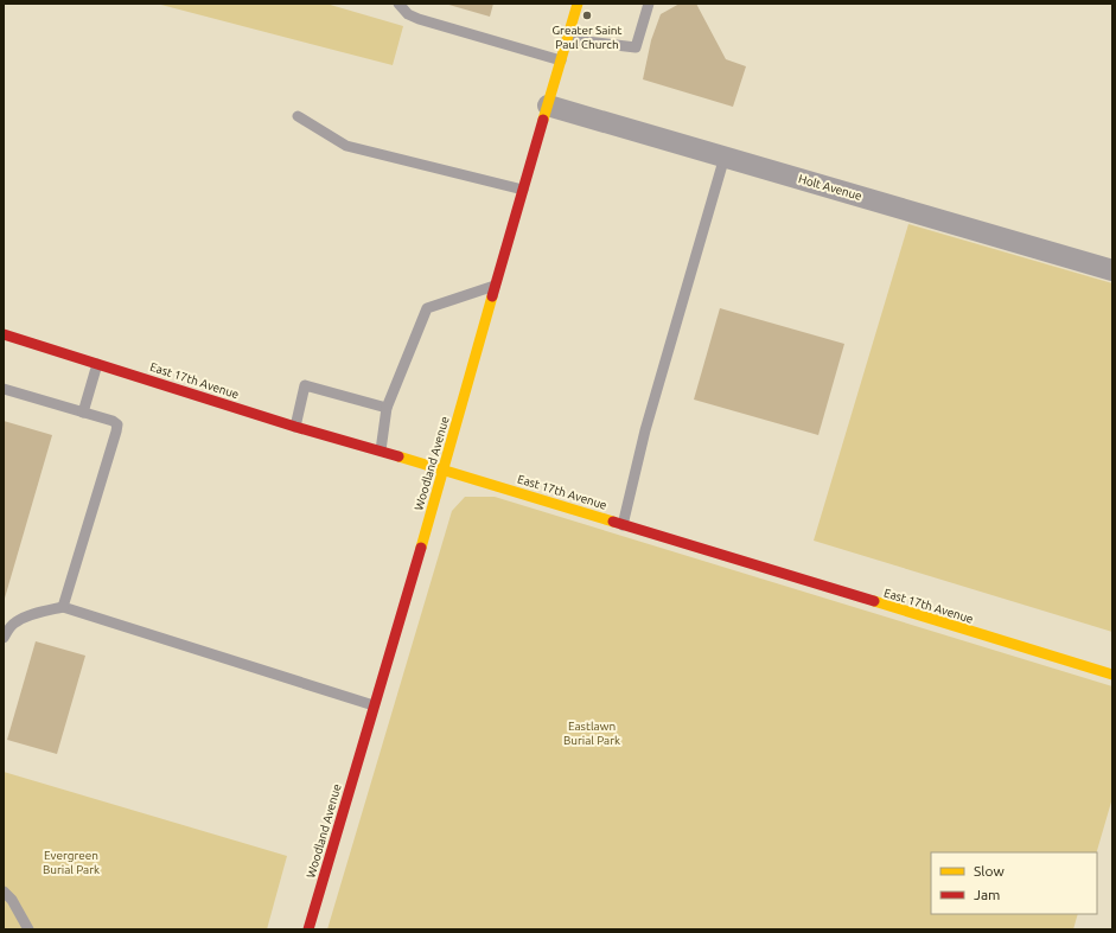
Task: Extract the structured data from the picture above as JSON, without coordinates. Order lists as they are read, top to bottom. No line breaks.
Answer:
{"streets":{"street":["Holt Avenue","East 17th Avenue","Woodland Avenue"]},"crossings":[["Holt Avenue","Woodland Avenue"],["East 17th Avenue","Woodland Avenue"]],"parks":["Eastlawn Burial Park","Evergreen Burial Park"],"places":["Greater Saint Paul Church"],"legend":["Slow","Jam"]}
